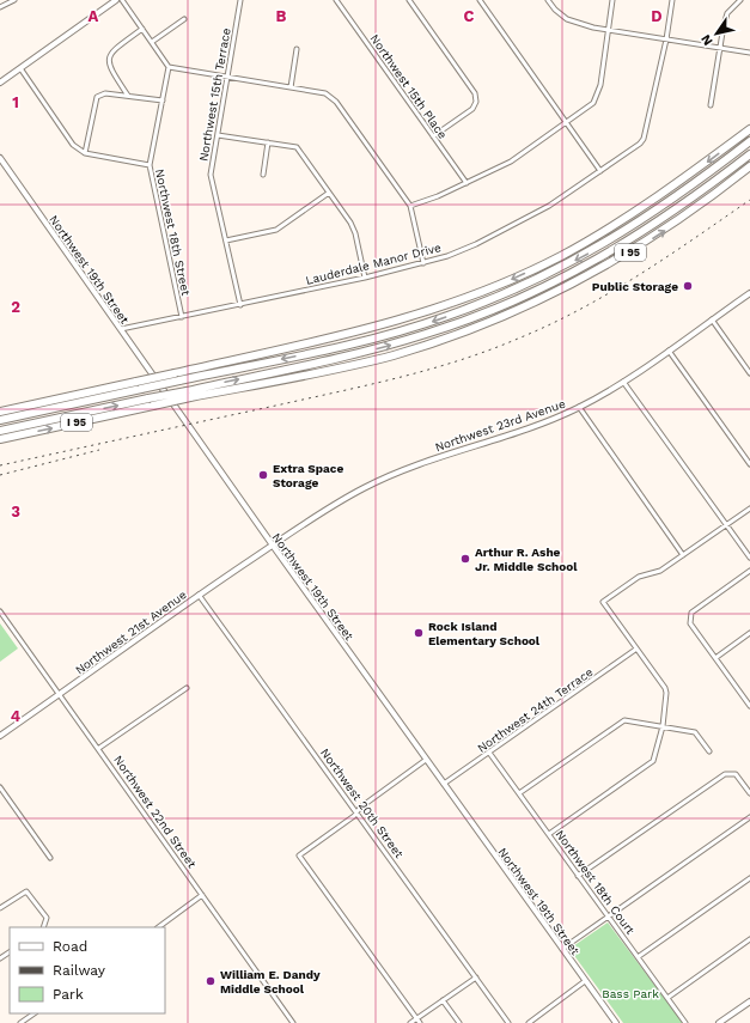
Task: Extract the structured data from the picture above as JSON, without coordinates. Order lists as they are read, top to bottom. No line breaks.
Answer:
{"streets":{"highway":["I 95"],"street":["Northwest 15th Place","Northwest 15th Terrace","Northwest 18th Street","Lauderdale Manor Drive","Northwest 19th Street","Northwest 23rd Avenue","Northwest 21st Avenue","Northwest 24th Terrace","Northwest 20th Street","Northwest 22nd Street","Northwest 18th Court"]},"crossings":[["Northwest 15th Terrace","Lauderdale Manor Drive"],["Northwest 18th Street","Lauderdale Manor Drive"],["Lauderdale Manor Drive","Northwest 19th Street"],["Northwest 19th Street","Northwest 23rd Avenue"],["Northwest 19th Street","Northwest 21st Avenue"],["Northwest 19th Street","Northwest 24th Terrace"],["Northwest 23rd Avenue","Northwest 21st Avenue"],["Northwest 21st Avenue","Northwest 20th Street"],["Northwest 21st Avenue","Northwest 22nd Street"],["Northwest 24th Terrace","Northwest 18th Court"]],"parks":["Bass Park"],"places":["Public Storage","Extra Space Storage","Arthur R. Ashe Jr. Middle School","Rock Island Elementary School","William E. Dandy Middle School"],"legend":["Road","Railway","Park"],"north":"bottom left","grid":{"columns":["A","B","C","D"],"rows":["1","2","3","4"]}}
